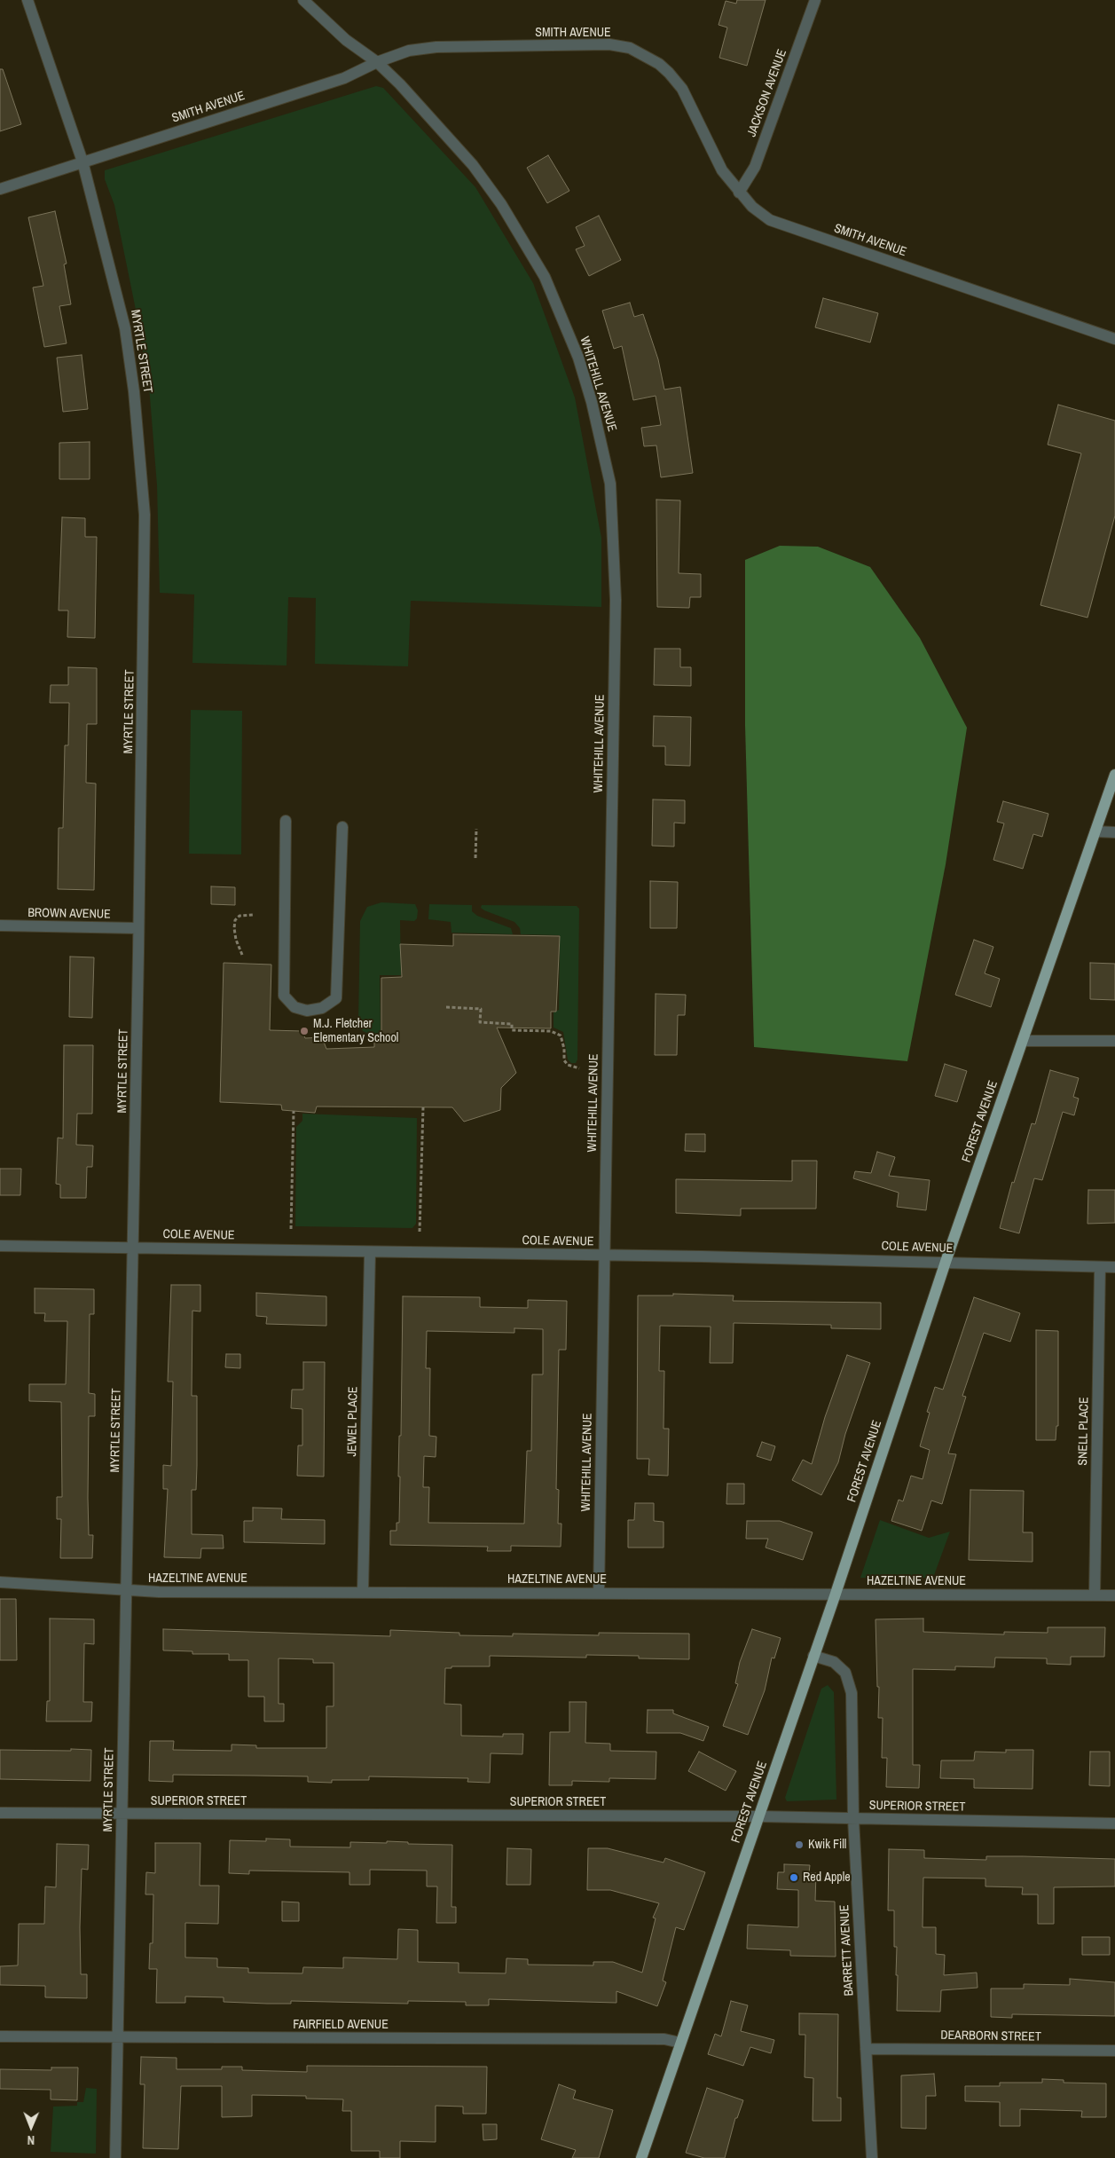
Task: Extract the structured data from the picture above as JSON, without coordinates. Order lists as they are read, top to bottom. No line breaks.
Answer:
{"streets":{"main road":["FOREST AVENUE"],"street":["SMITH AVENUE","JACKSON AVENUE","MYRTLE STREET","WHITEHILL AVENUE","BROWN AVENUE","COLE AVENUE","JEWEL PLACE","SNELL PLACE","HAZELTINE AVENUE","SUPERIOR STREET","BARRETT AVENUE","FAIRFIELD AVENUE","DEARBORN STREET"]},"crossings":[["SMITH AVENUE","JACKSON AVENUE"],["SMITH AVENUE","MYRTLE STREET"],["SMITH AVENUE","WHITEHILL AVENUE"],["MYRTLE STREET","BROWN AVENUE"],["MYRTLE STREET","COLE AVENUE"],["MYRTLE STREET","HAZELTINE AVENUE"],["MYRTLE STREET","SUPERIOR STREET"],["MYRTLE STREET","FAIRFIELD AVENUE"],["WHITEHILL AVENUE","COLE AVENUE"],["WHITEHILL AVENUE","HAZELTINE AVENUE"],["FOREST AVENUE","COLE AVENUE"],["FOREST AVENUE","HAZELTINE AVENUE"],["FOREST AVENUE","SUPERIOR STREET"],["FOREST AVENUE","BARRETT AVENUE"],["FOREST AVENUE","FAIRFIELD AVENUE"],["COLE AVENUE","JEWEL PLACE"],["COLE AVENUE","SNELL PLACE"],["JEWEL PLACE","HAZELTINE AVENUE"],["SNELL PLACE","HAZELTINE AVENUE"],["SUPERIOR STREET","BARRETT AVENUE"],["BARRETT AVENUE","DEARBORN STREET"]],"places":["M.J. Fletcher Elementary School","Kwik Fill","Red Apple"],"north":"bottom"}
